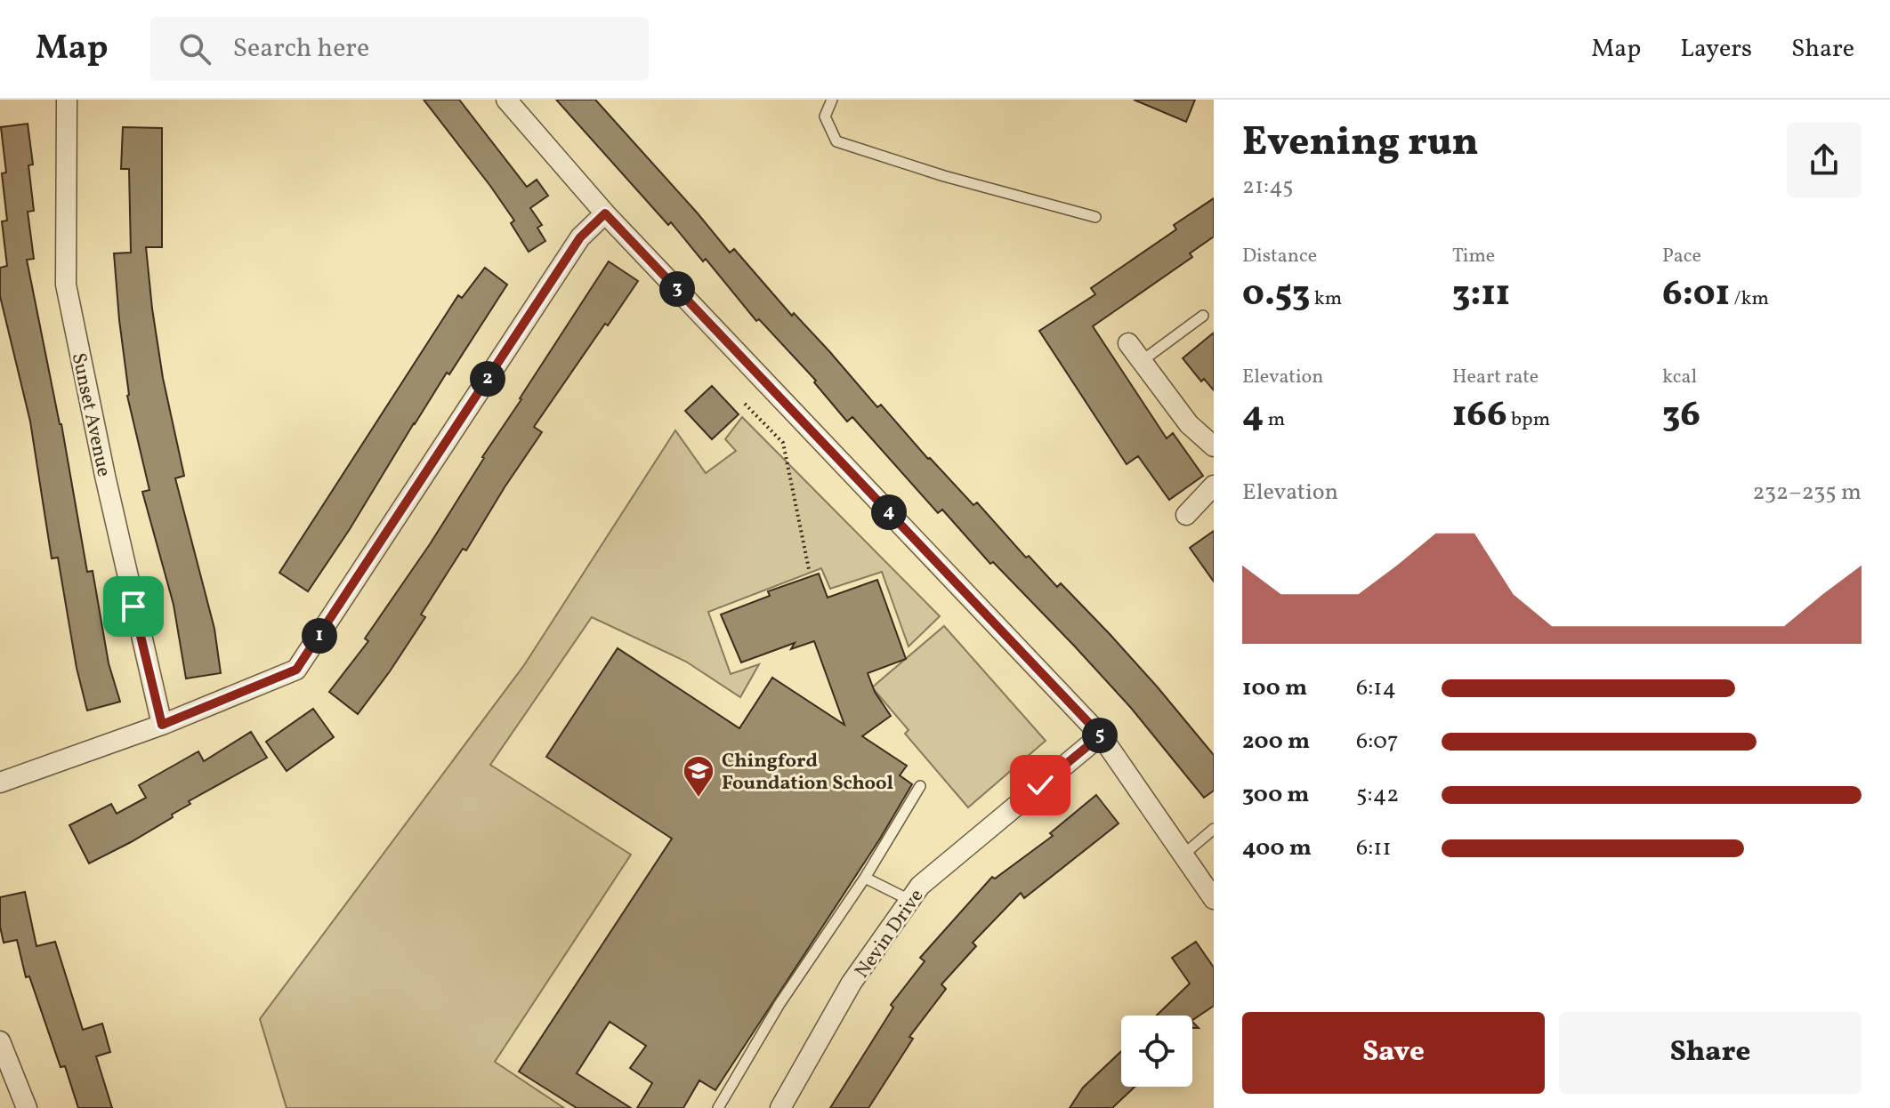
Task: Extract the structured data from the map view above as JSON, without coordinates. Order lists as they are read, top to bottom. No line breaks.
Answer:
{"streets":{"street":["Sunset Avenue","Nevin Drive"]},"places":{"school or university":["Chingford Foundation School"]},"page":{"header":"Map","search":"Search here","nav":["Map","Layers","Share"],"heading":["Evening run","21:45"],"stats":[["Distance","0.53 km"],["Time","3:11"],["Pace","6:01 /km"],["Elevation","4 m"],["Heart rate","166 bpm"],["kcal","36"]],"pins":["3","2","4","1","5"],"chart":["Elevation","232–235 m"],"list":[{"name":"100 m","note":"6:14"},{"name":"200 m","note":"6:07"},{"name":"300 m","note":"5:42"},{"name":"400 m","note":"6:11"}],"buttons":["Save","Share"]}}
